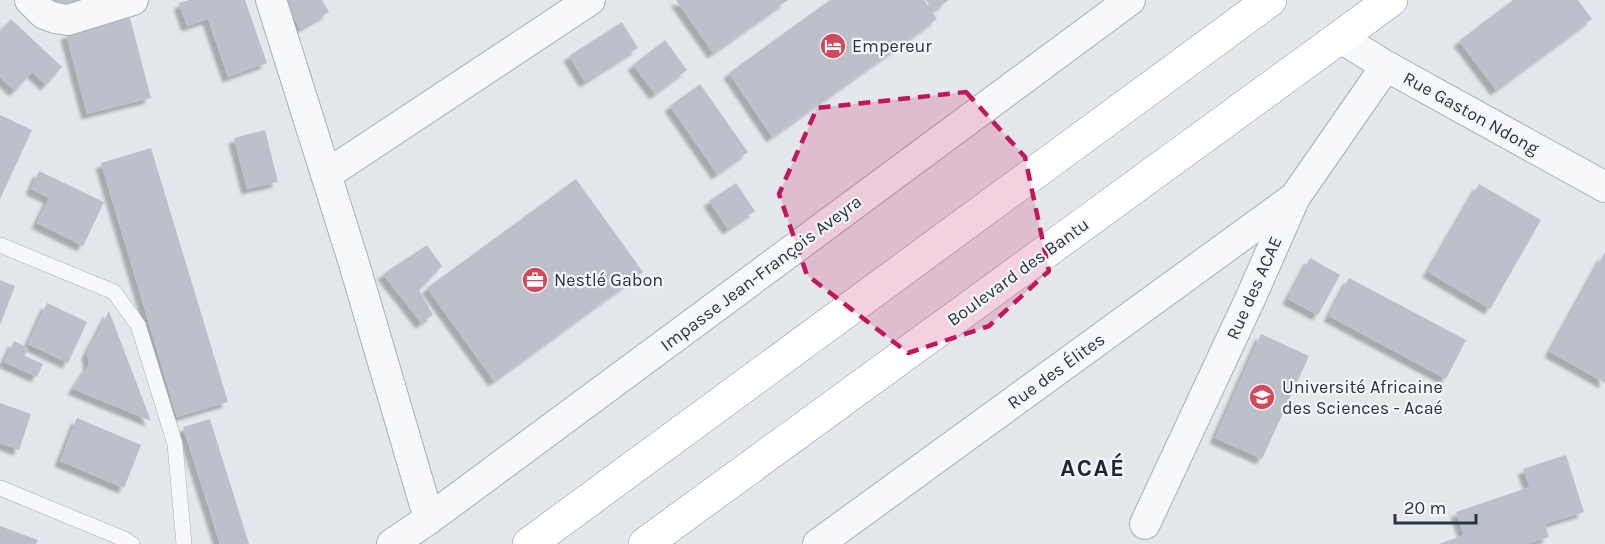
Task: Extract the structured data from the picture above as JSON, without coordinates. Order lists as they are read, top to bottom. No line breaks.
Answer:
{"streets":{"highway":["Boulevard des Bantu"],"street":["Rue Gaston Ndong","Impasse Jean-François Aveyra","Rue des ACAE","Rue des Élites"]},"crossings":[["Rue Gaston Ndong","Boulevard des Bantu"],["Rue Gaston Ndong","Rue des ACAE"],["Rue des ACAE","Rue des Élites"]],"districts":["ACAÉ"],"places":{"hotel":["Empereur"],"office":["Nestlé Gabon"],"school or university":["Université Africaine des Sciences - Acaé"]},"scale_bar":"20 m"}
